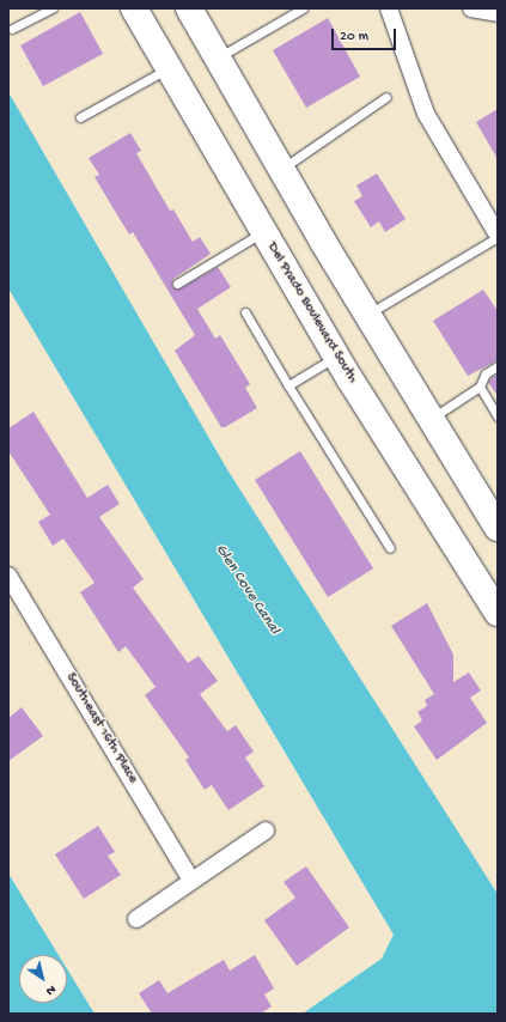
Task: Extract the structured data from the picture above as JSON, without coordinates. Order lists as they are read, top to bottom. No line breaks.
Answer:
{"streets":{"main road":["Del Prado Boulevard South"],"street":["Southeast 16th Place"]},"water":["Glen Cove Canal"],"scale_bar":"20 m","north":"bottom right"}
